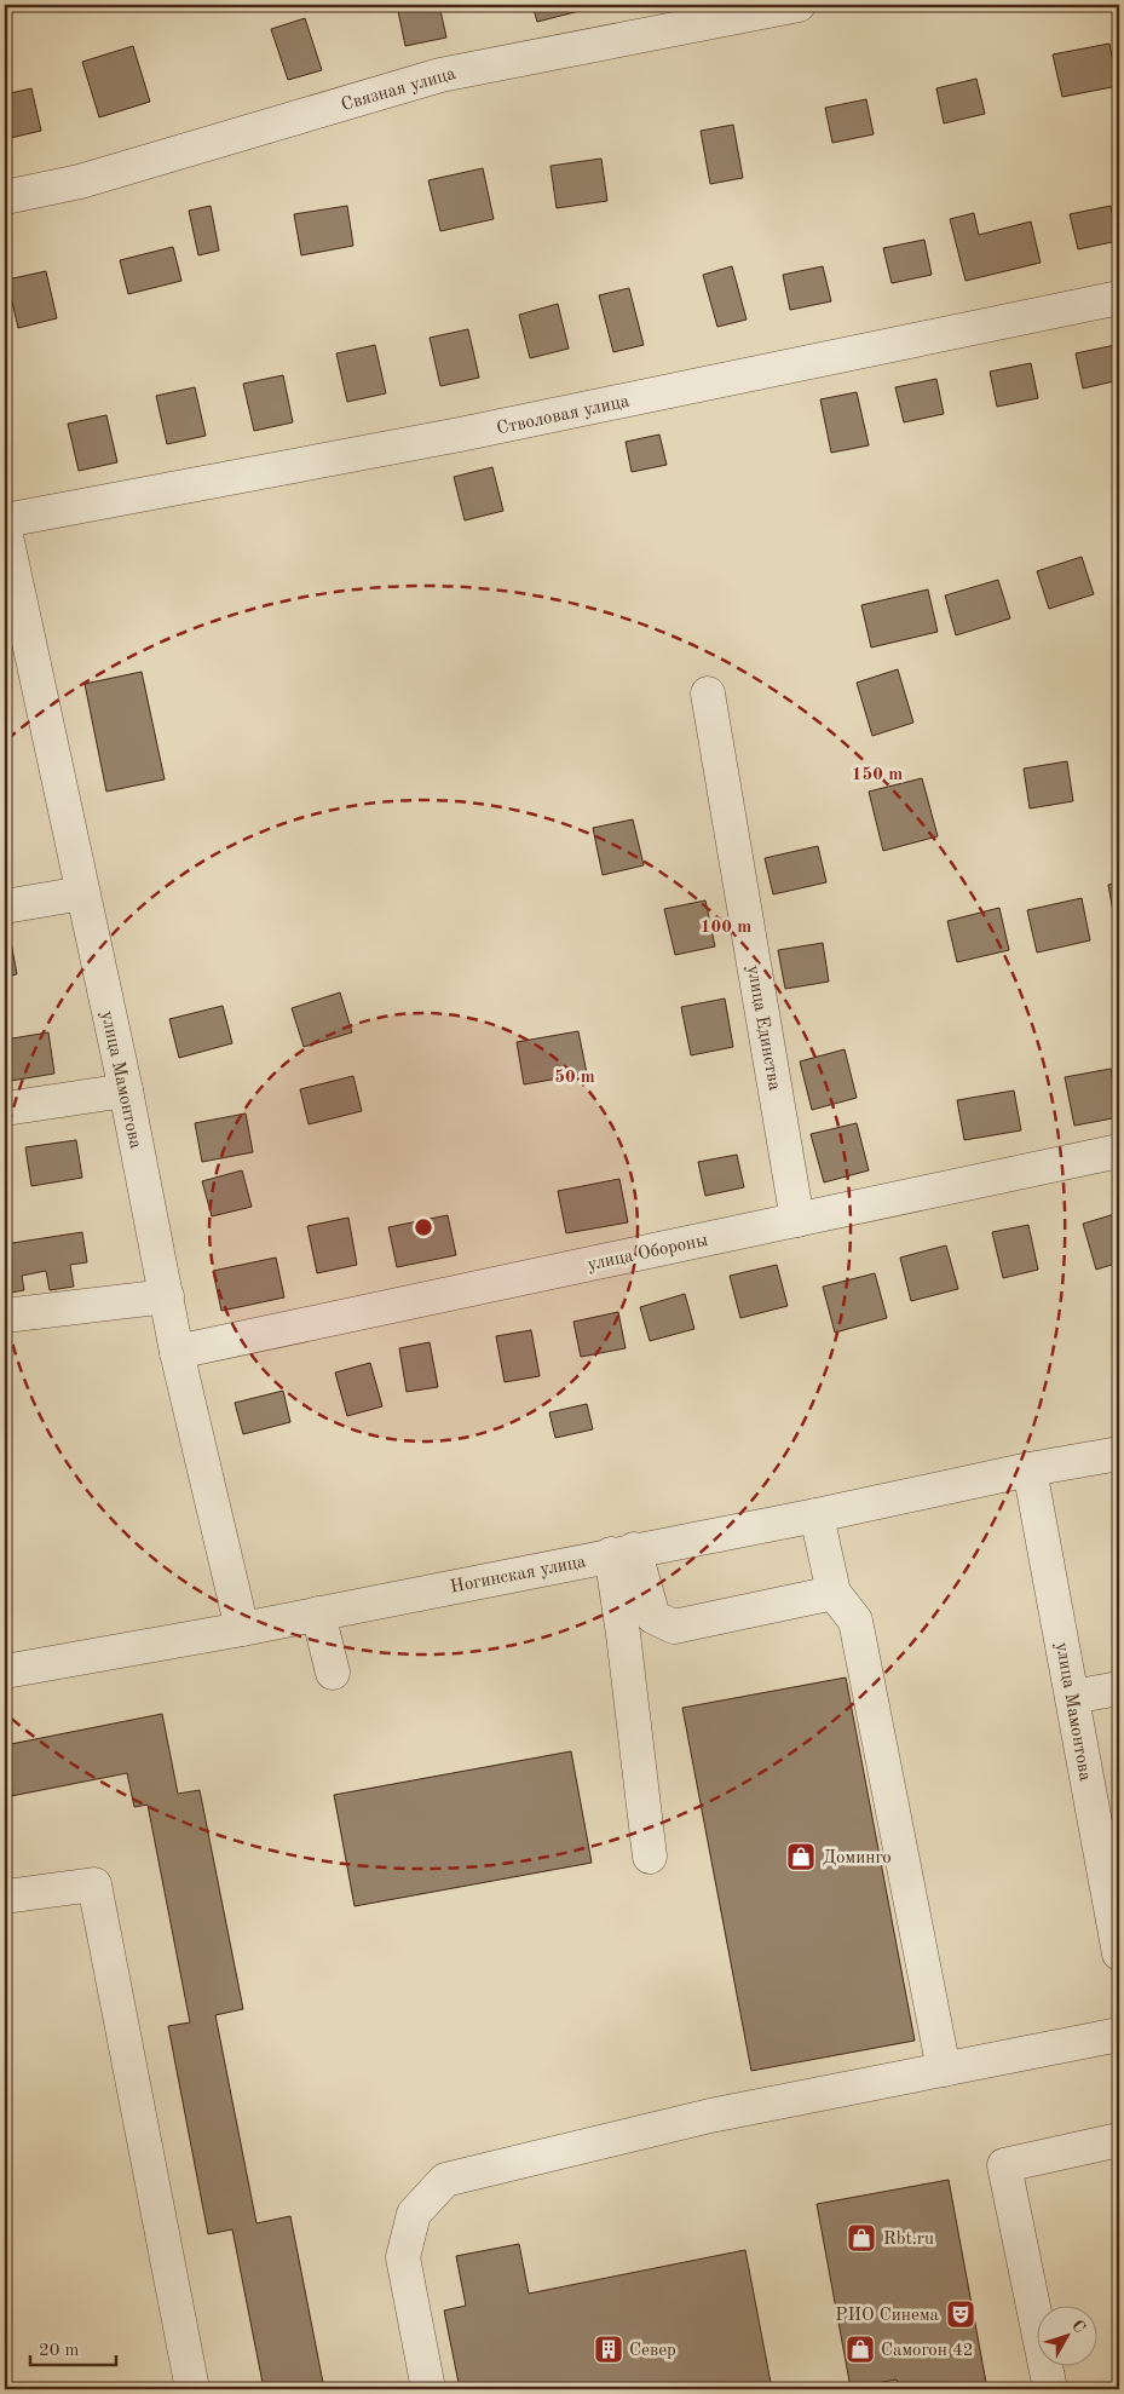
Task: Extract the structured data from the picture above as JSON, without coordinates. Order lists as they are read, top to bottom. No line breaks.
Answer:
{"streets":{"street":["Связная улица","Стволовая улица","улица Единства","улица Мамонтова","улица Обороны","Ногинская улица"]},"crossings":[["улица Единства","улица Обороны"],["улица Мамонтова","улица Обороны"],["улица Мамонтова","Ногинская улица"]],"places":{"shop":["Доминго","Rbt.ru","Самогон 42"],"theatre":["РИО Синема"],"building":["Север"]},"scale_bar":"20 m","north":"top right","rings":["150 m","100 m","50 m"]}
